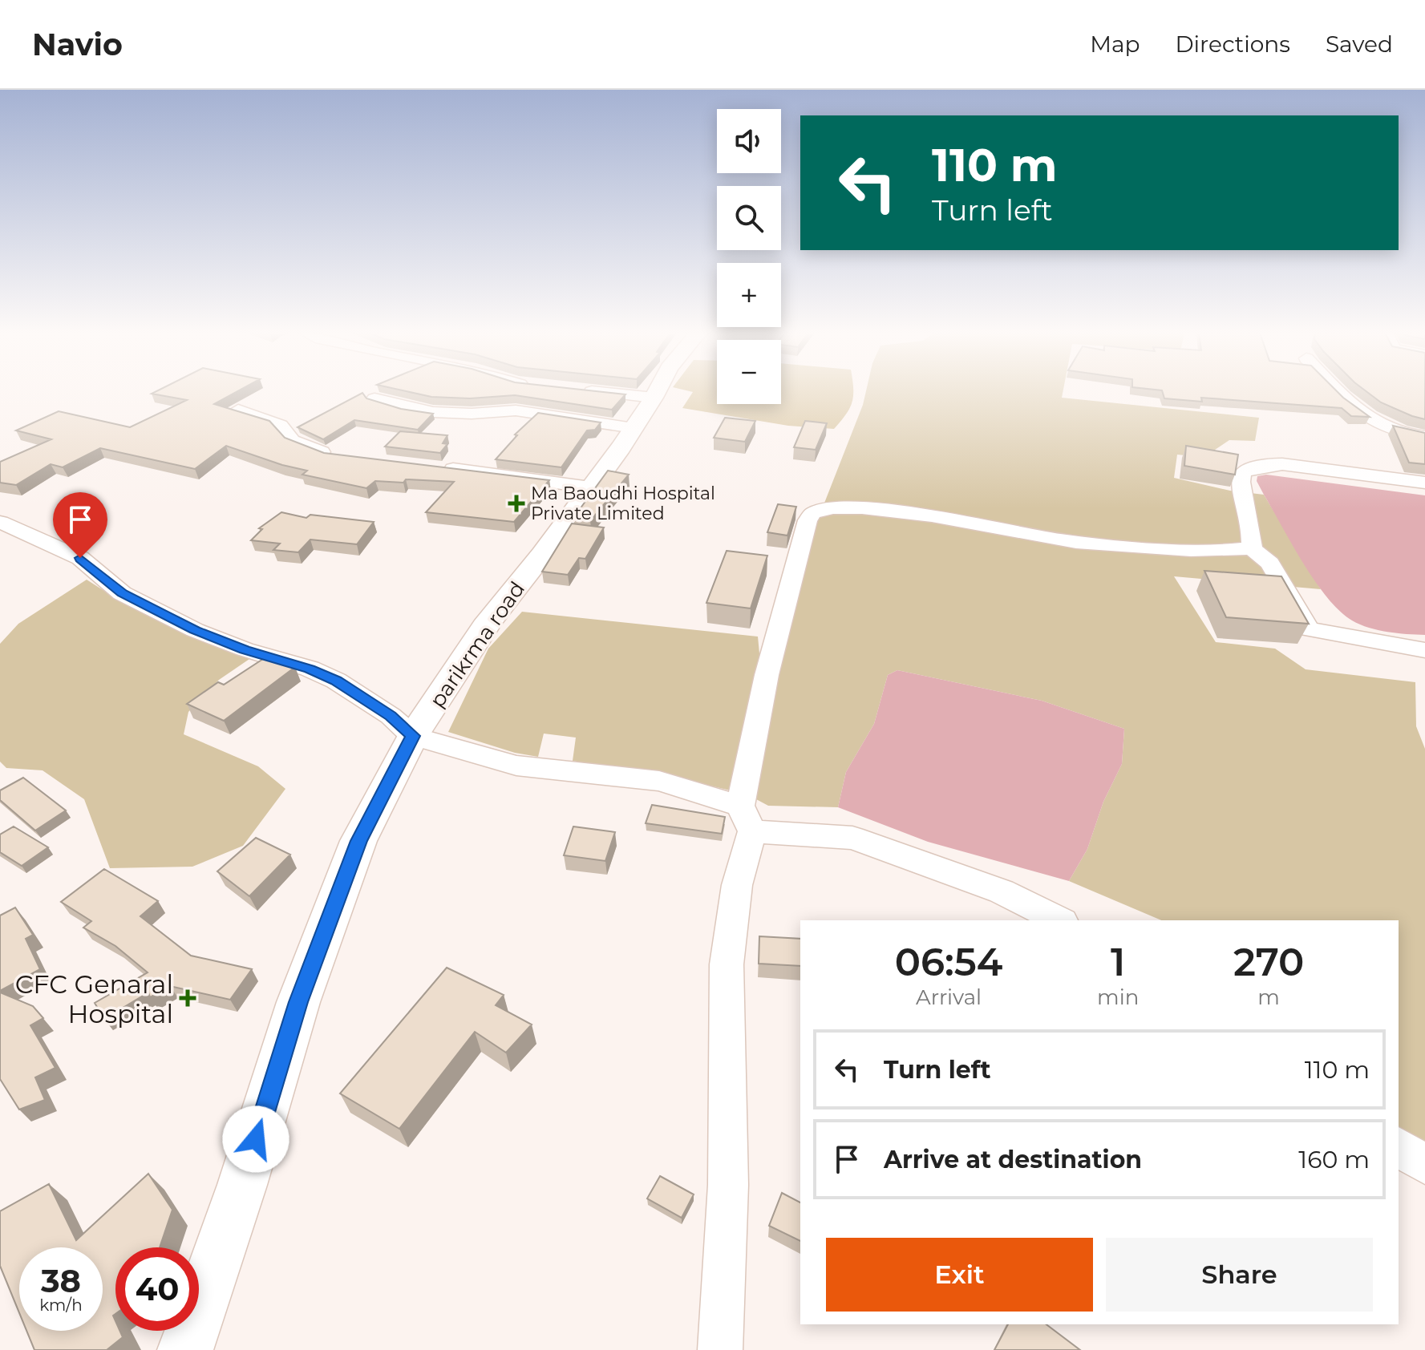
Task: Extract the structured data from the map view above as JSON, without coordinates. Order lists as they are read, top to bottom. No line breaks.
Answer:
{"streets":{"street":["parikrma road"]},"places":{"health":["Ma Baoudhi Hospital Private Limited","CFC Genaral Hospital"]},"page":{"header":"Navio","nav":["Map","Directions","Saved"],"map_buttons":["+","−"],"turn":["110 m","Turn left"],"eta":["06:54","Arrival","1","min","270","m"],"list":[{"name":"Turn left","value":"110 m"},{"name":"Arrive at destination","value":"160 m"}],"buttons":["Exit","Share"],"speed":"38 km/h","limit":"40"}}
